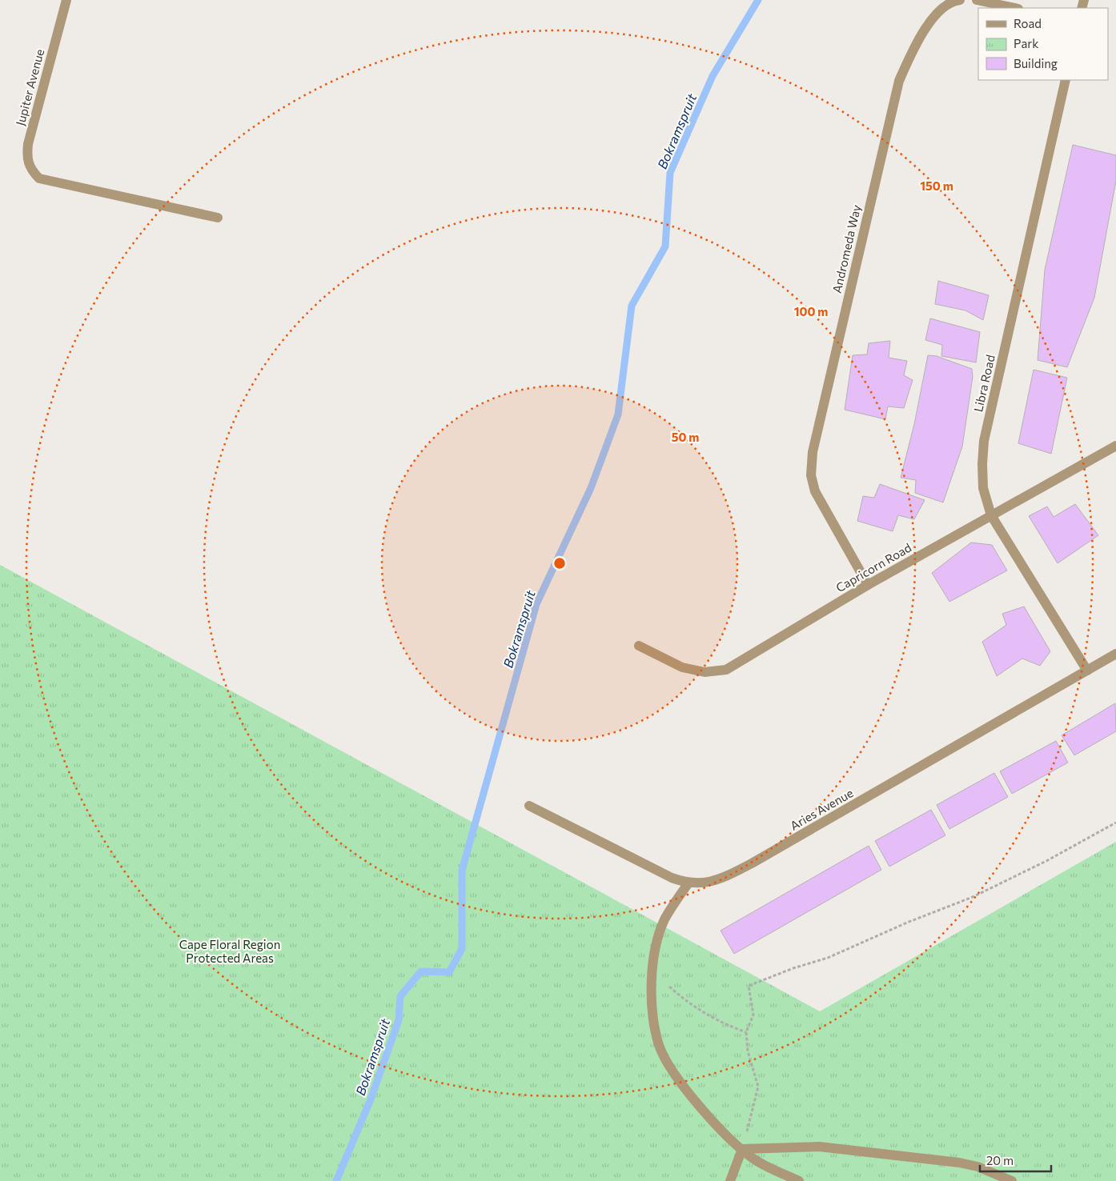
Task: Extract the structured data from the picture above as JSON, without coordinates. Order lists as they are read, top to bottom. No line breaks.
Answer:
{"streets":{"street":["Jupiter Avenue","Andromeda Way","Libra Road","Capricorn Road","Aries Avenue"]},"crossings":[["Andromeda Way","Capricorn Road"],["Libra Road","Capricorn Road"],["Libra Road","Aries Avenue"]],"water":["Bokramspruit"],"parks":["Cape Floral Region Protected Areas"],"legend":["Road","Park","Building"],"scale_bar":"20 m","rings":["150 m","100 m","50 m"]}
